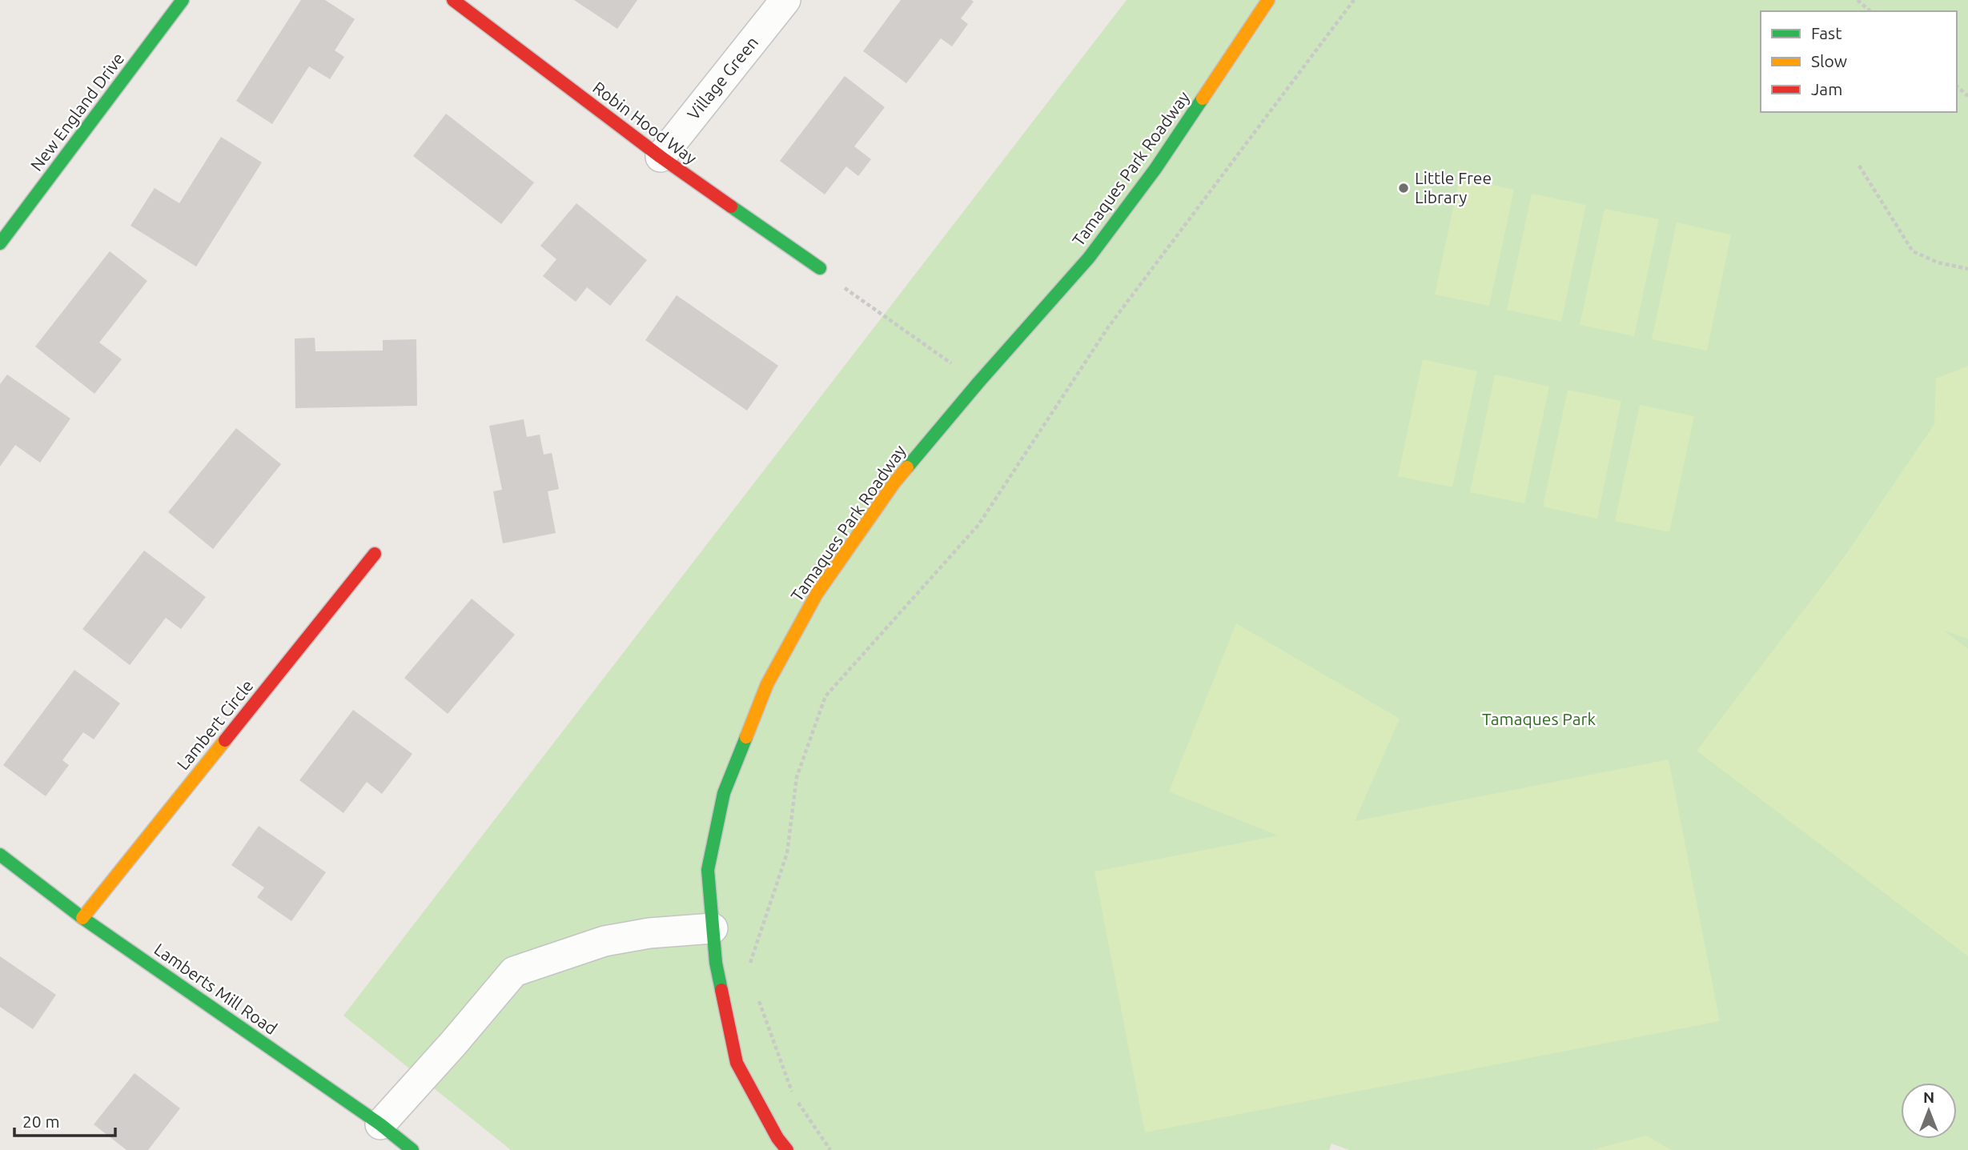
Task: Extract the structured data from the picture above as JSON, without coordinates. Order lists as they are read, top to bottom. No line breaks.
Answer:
{"streets":{"street":["Village Green","New England Drive","Robin Hood Way","Tamaques Park Roadway","Lambert Circle","Lamberts Mill Road"]},"crossings":[["Village Green","Robin Hood Way"],["Lambert Circle","Lamberts Mill Road"]],"parks":["Tamaques Park"],"places":["Little Free Library"],"legend":["Fast","Slow","Jam"],"scale_bar":"20 m","north":"top"}
